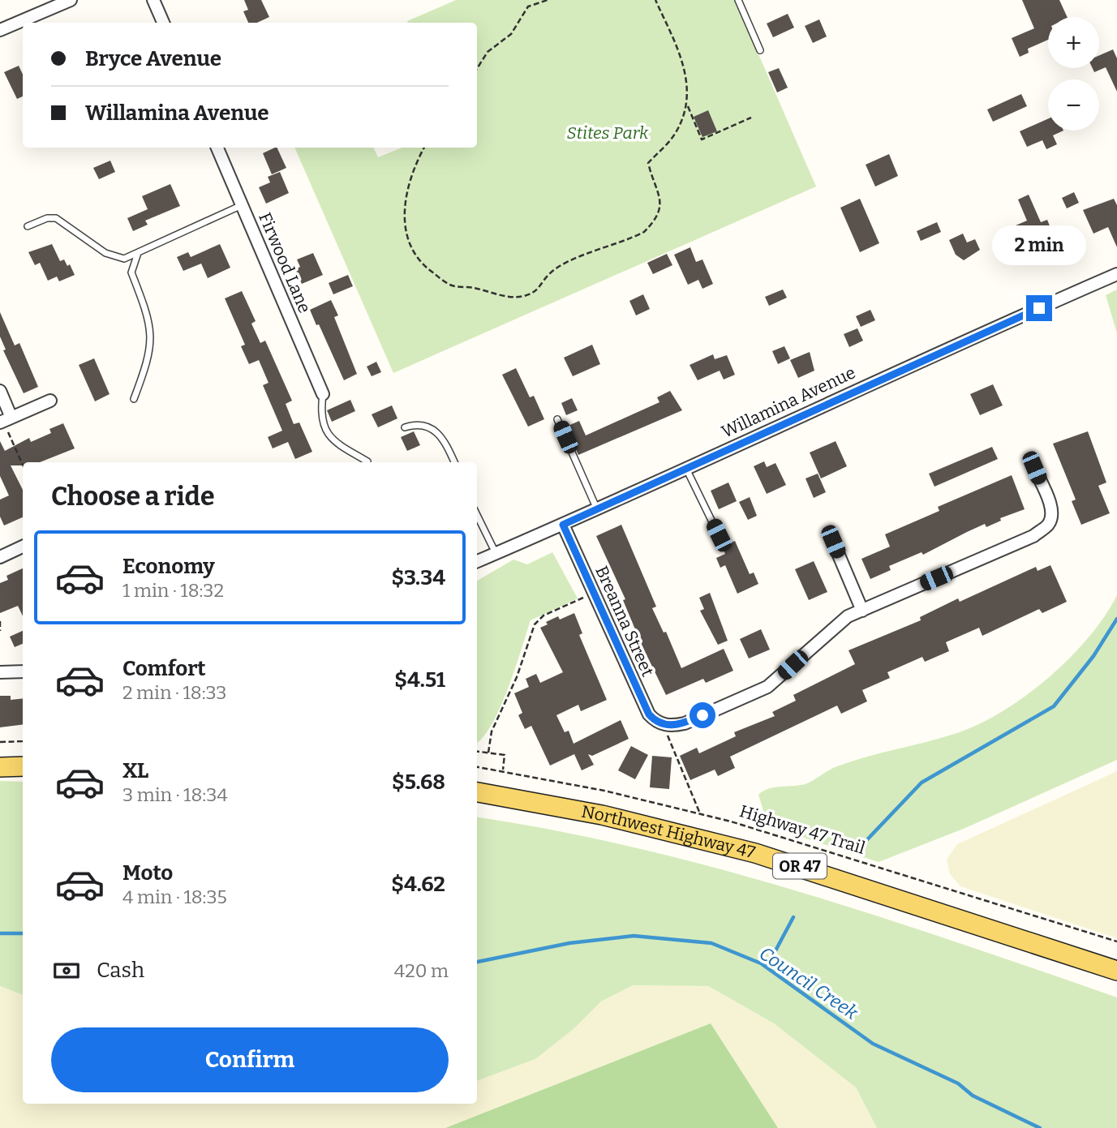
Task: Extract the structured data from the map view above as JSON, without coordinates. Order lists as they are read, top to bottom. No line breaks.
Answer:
{"streets":{"main road":["Northwest Highway 47","OR 47"],"street":["Firwood Lane","Willamina Avenue","Breanna Street"],"path":["Highway 47 Trail"]},"crossings":[["Willamina Avenue","Breanna Street"]],"water":["Council Creek"],"parks":["Stites Park"],"page":{"map_buttons":["+","−"],"banner":["Bryce Avenue","Willamina Avenue"],"bubble":"2 min","heading":"Choose a ride","list":[{"name":"Economy","note":"1 min · 18:32","value":"$3.34"},{"name":"Comfort","note":"2 min · 18:33","value":"$4.51"},{"name":"XL","note":"3 min · 18:34","value":"$5.68"},{"name":"Moto","note":"4 min · 18:35","value":"$4.62"}],"pay":["Cash","420 m"],"buttons":"Confirm"}}
